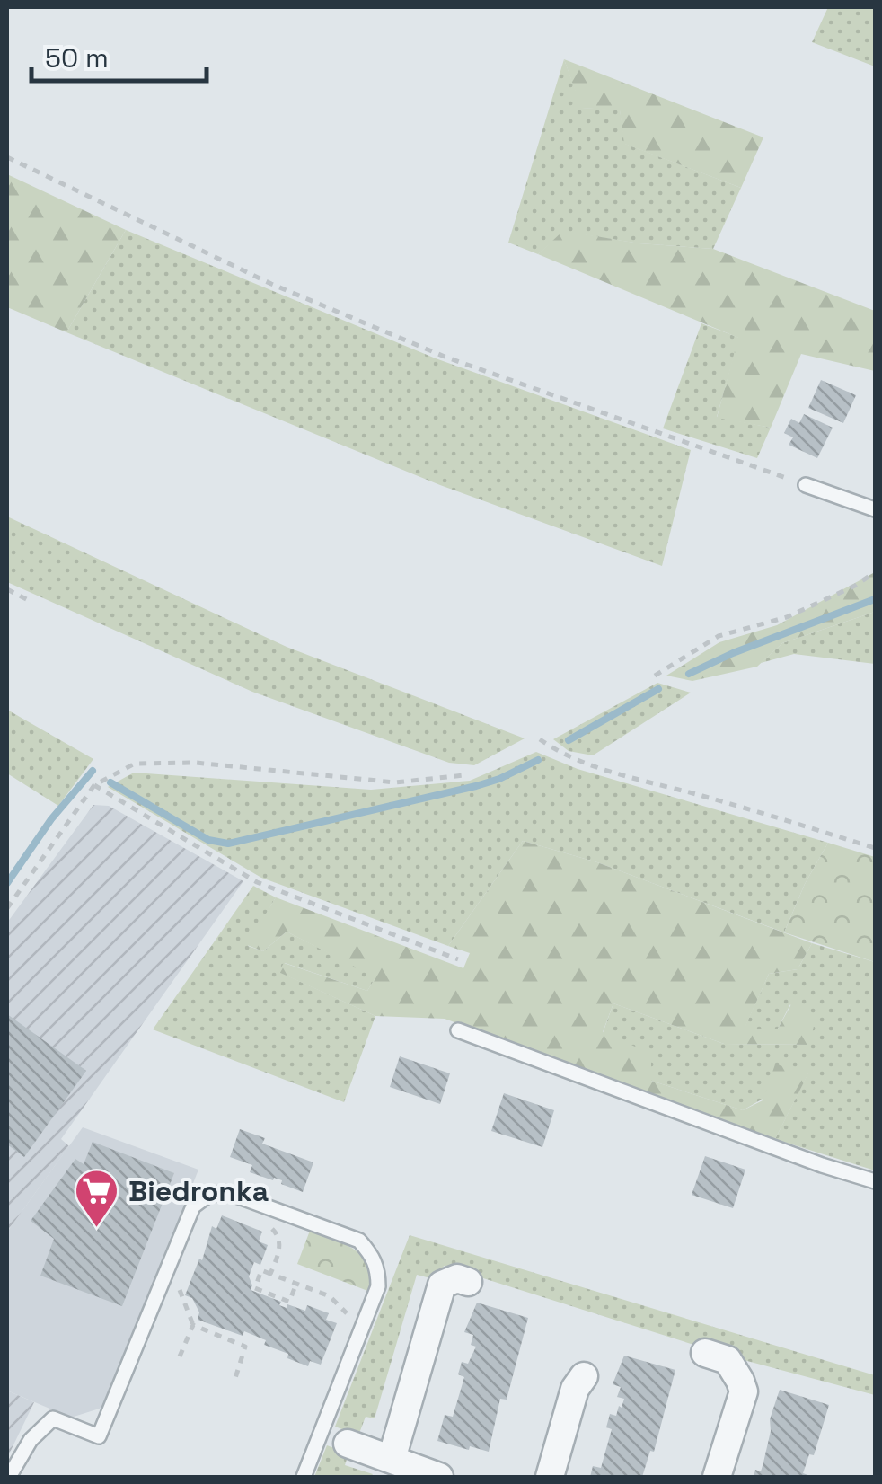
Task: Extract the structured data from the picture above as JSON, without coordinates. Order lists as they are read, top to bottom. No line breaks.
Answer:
{"places":{"supermarket":["Biedronka"]},"scale_bar":"50 m"}
